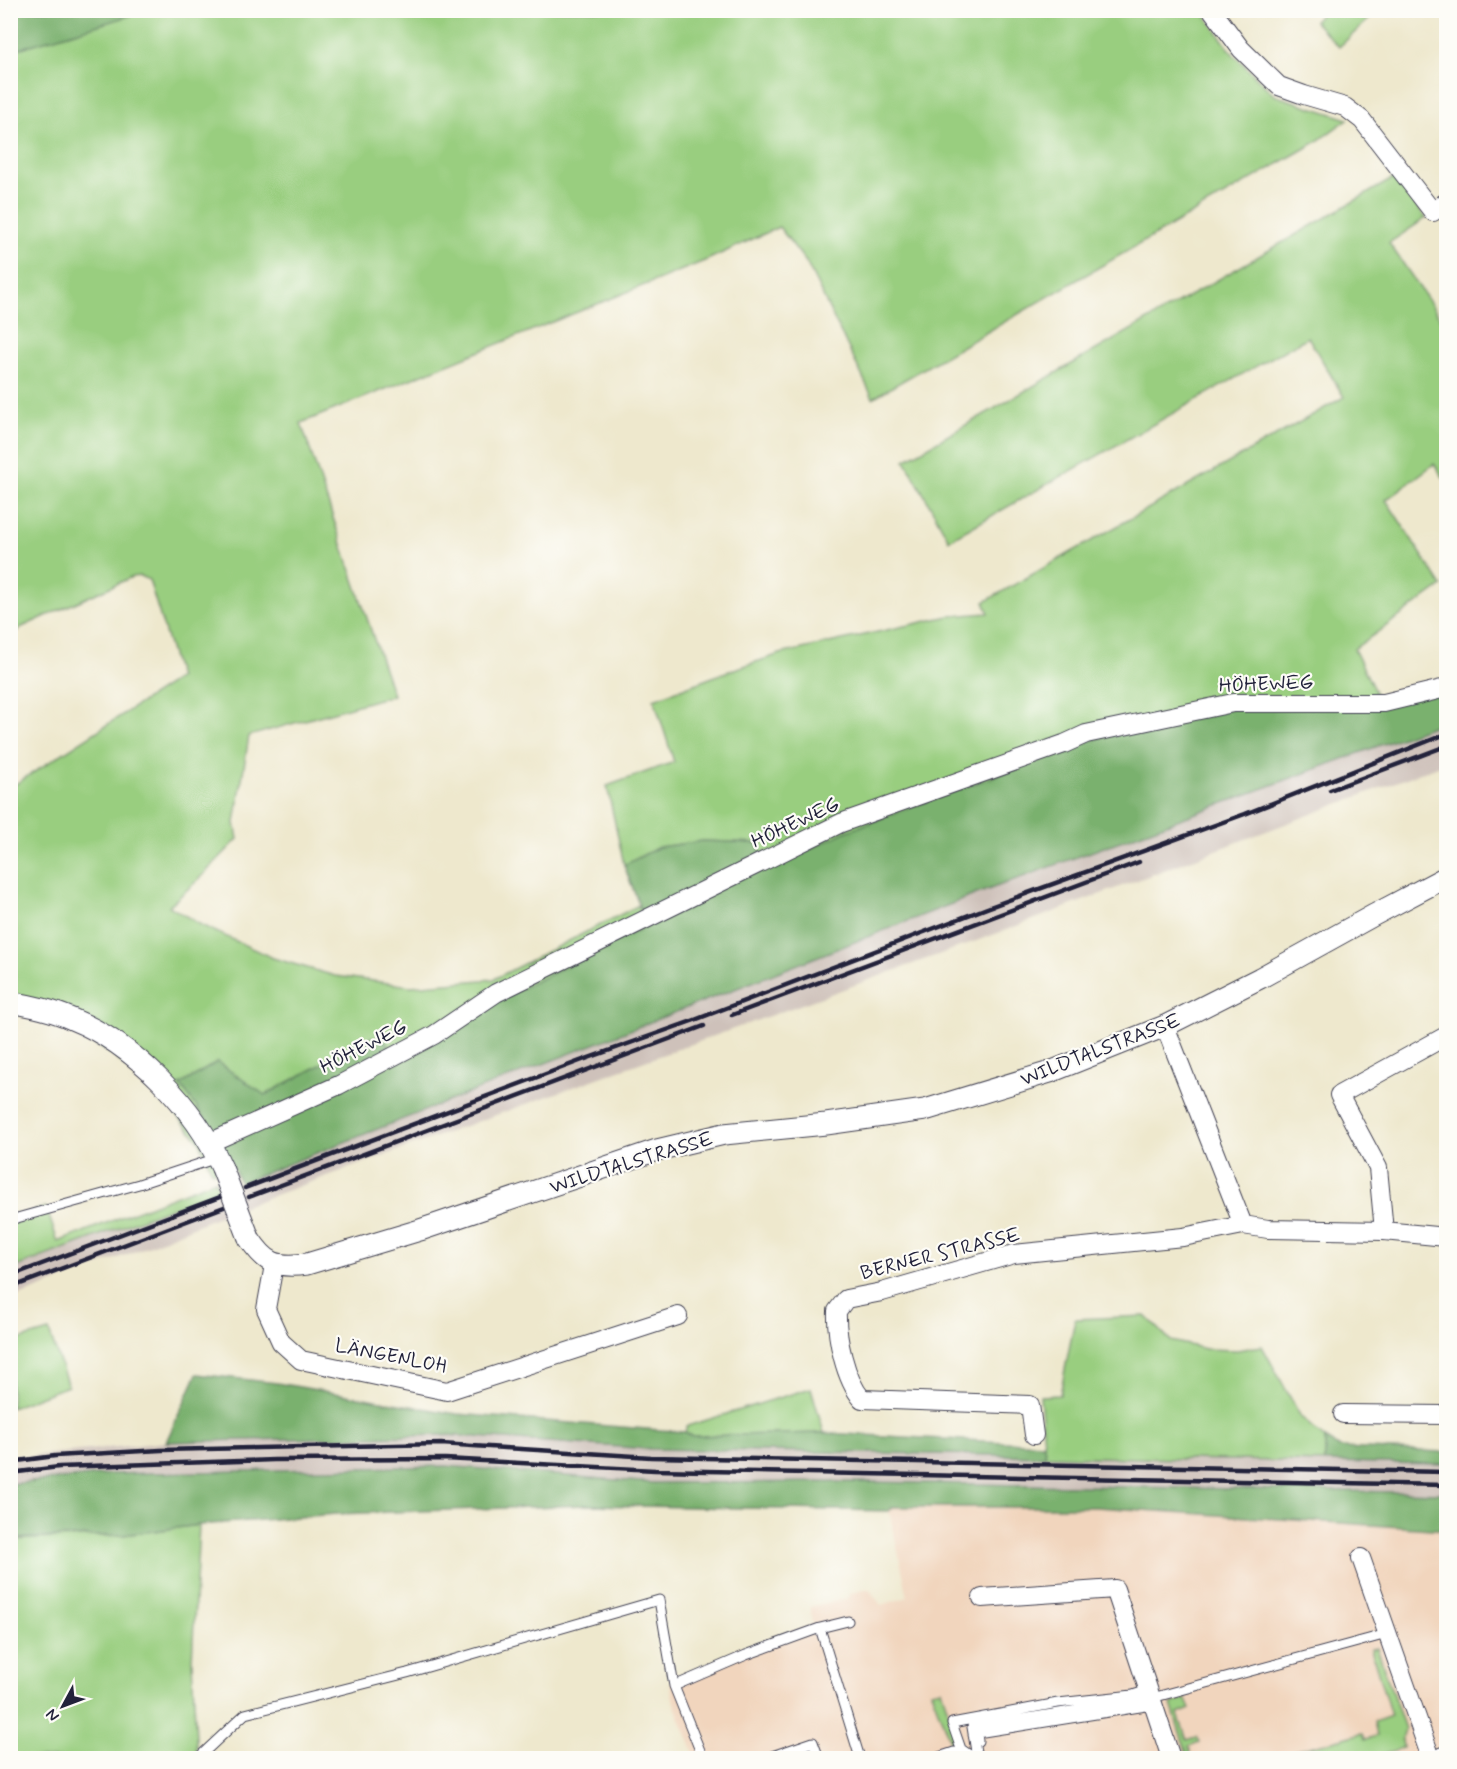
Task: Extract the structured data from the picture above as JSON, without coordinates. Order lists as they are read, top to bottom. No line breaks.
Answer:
{"streets":{"street":["HÖHEWEG","WILDTALSTRASSE","BERNER STRASSE","LÄNGENLOH"]},"crossings":[["WILDTALSTRASSE","LÄNGENLOH"]],"north":"bottom left"}
